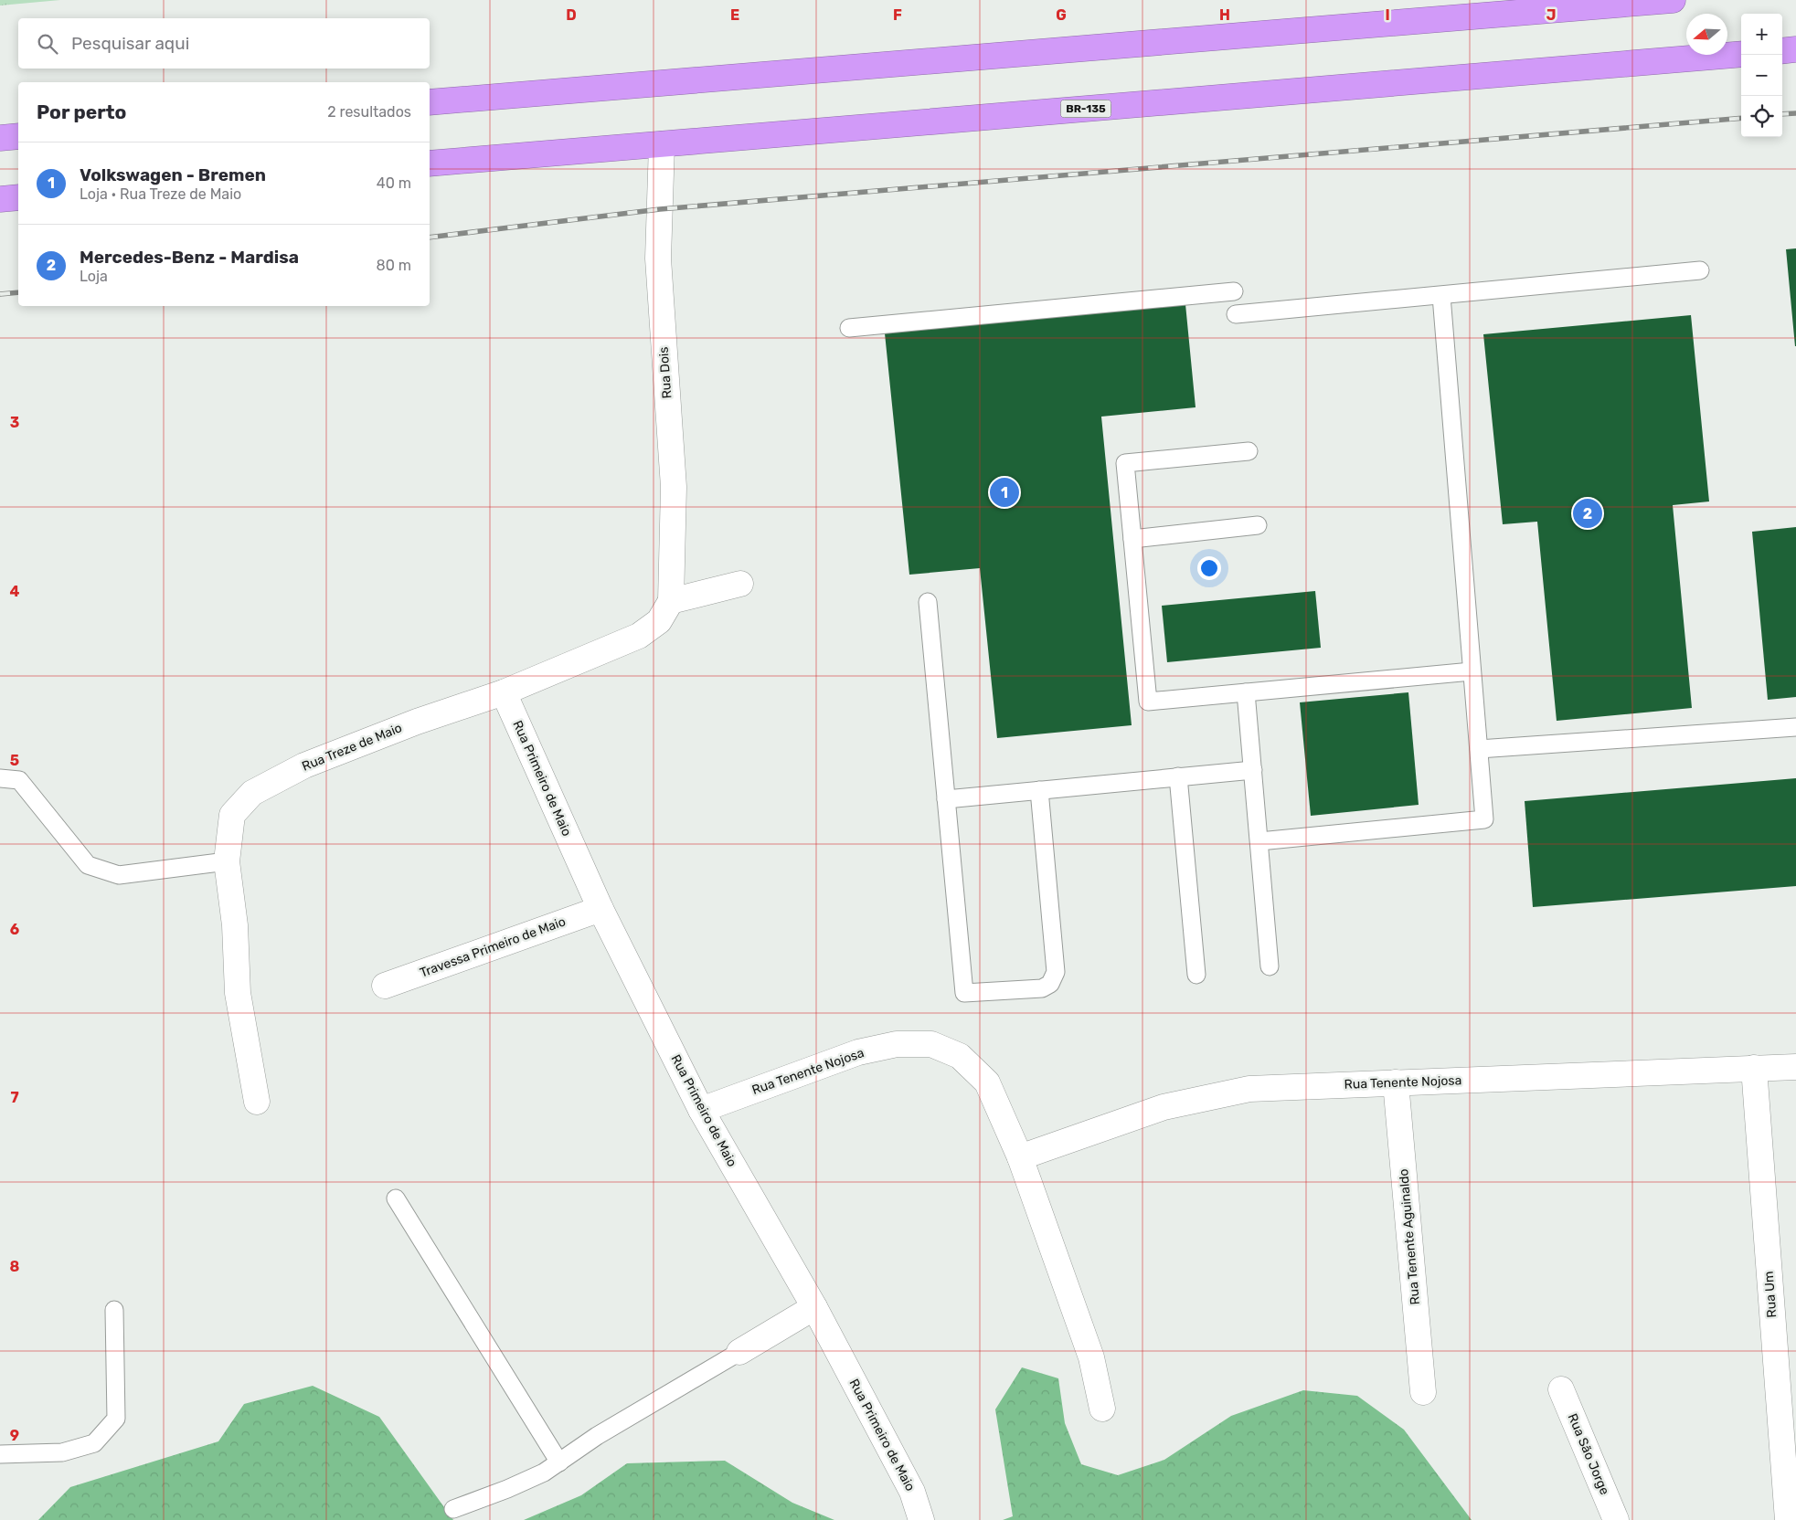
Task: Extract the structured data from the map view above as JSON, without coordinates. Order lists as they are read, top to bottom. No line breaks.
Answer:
{"streets":{"highway":["BR-135"],"street":["Rua Dois","Rua Treze de Maio","Rua Primeiro de Maio","Travessa Primeiro de Maio","Rua Tenente Nojosa","Rua Tenente Aguinaldo","Rua Um","Rua São Jorge"]},"crossings":[["BR-135","Rua Dois"],["Rua Dois","Rua Treze de Maio"],["Rua Treze de Maio","Rua Primeiro de Maio"],["Rua Primeiro de Maio","Travessa Primeiro de Maio"],["Rua Primeiro de Maio","Rua Tenente Nojosa"],["Rua Tenente Nojosa","Rua Tenente Aguinaldo"],["Rua Tenente Nojosa","Rua Um"]],"north":"left","page":{"map_buttons":["+","−"],"search":"Pesquisar aqui","heading":["Por perto","2 resultados"],"list":[{"mark":"1","name":"Volkswagen - Bremen","note":"Loja · Rua Treze de Maio","value":"40 m"},{"mark":"2","name":"Mercedes-Benz - Mardisa","note":"Loja","value":"80 m"}],"pins":["1","2"]},"grid":{"columns":["D","E","F","G","H","I","J"],"rows":["3","4","5","6","7","8","9"]}}
